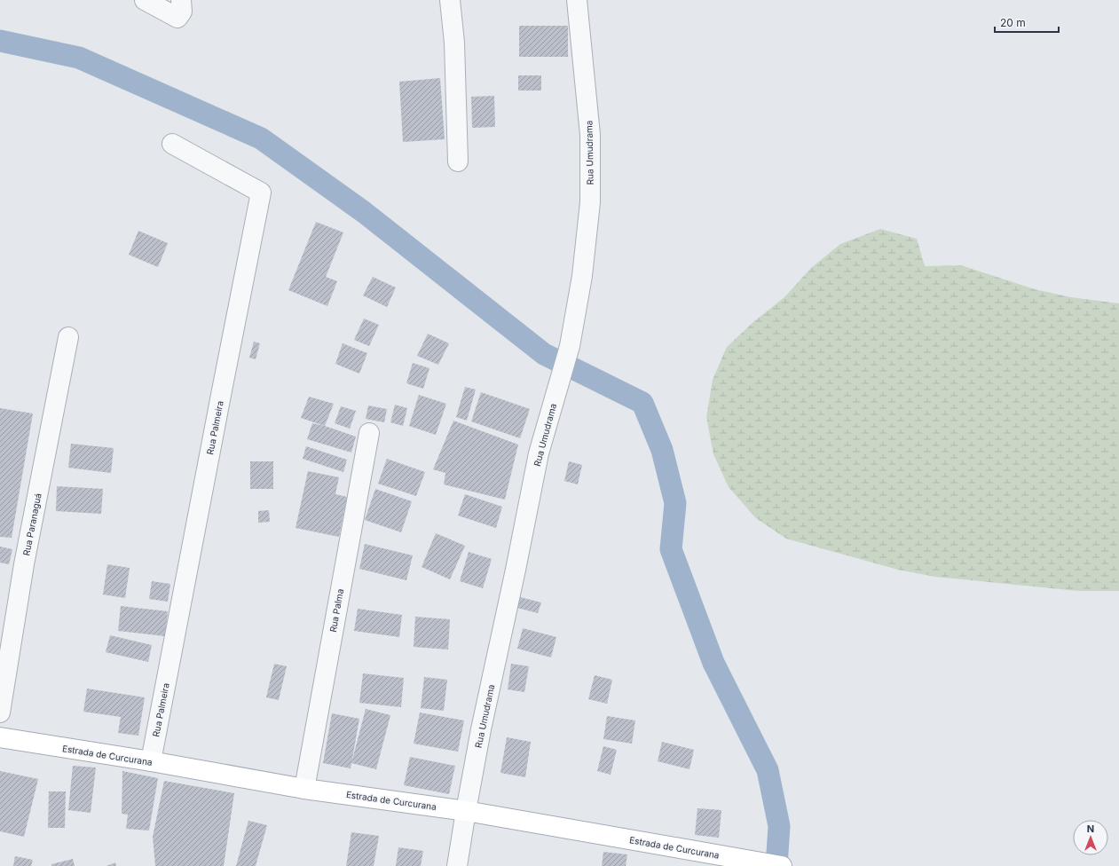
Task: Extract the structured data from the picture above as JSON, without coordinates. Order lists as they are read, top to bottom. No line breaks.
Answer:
{"streets":{"main road":["Estrada de Curcurana"],"street":["Rua Umudrama","Rua Palmeira","Rua Paranaguá","Rua Palma"]},"crossings":[["Rua Umudrama","Estrada de Curcurana"],["Rua Palmeira","Estrada de Curcurana"],["Rua Palma","Estrada de Curcurana"]],"scale_bar":"20 m","north":"top"}
